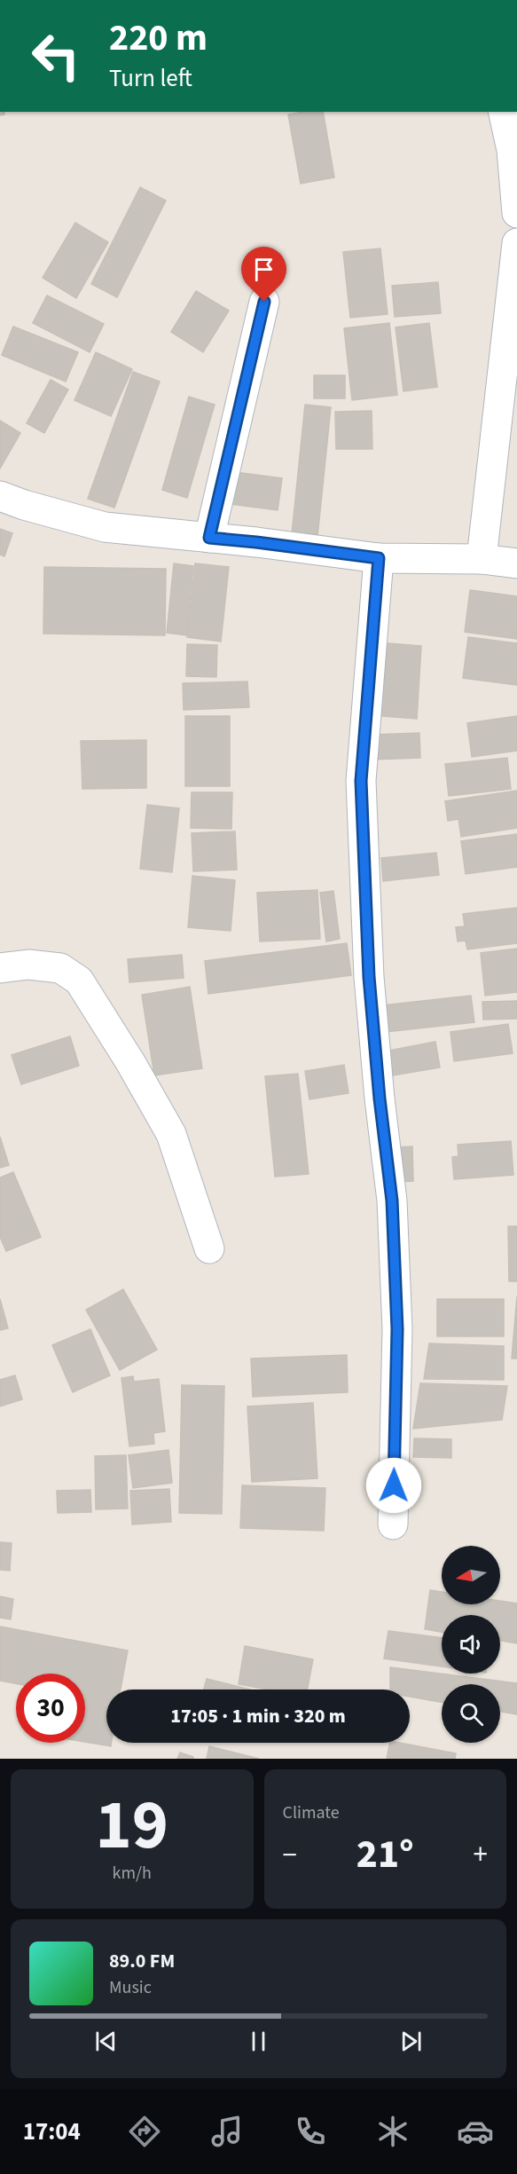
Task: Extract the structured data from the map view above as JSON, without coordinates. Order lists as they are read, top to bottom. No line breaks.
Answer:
{"north":"left","page":{"turn":["220 m","Turn left"],"limit":"30","trip":"17:05 · 1 min · 320 m","tile":[["19","km/h"],"Climate"],"heat":["−","21°","+"],"song":["89.0 FM","Music"],"tabs":"17:04"}}
